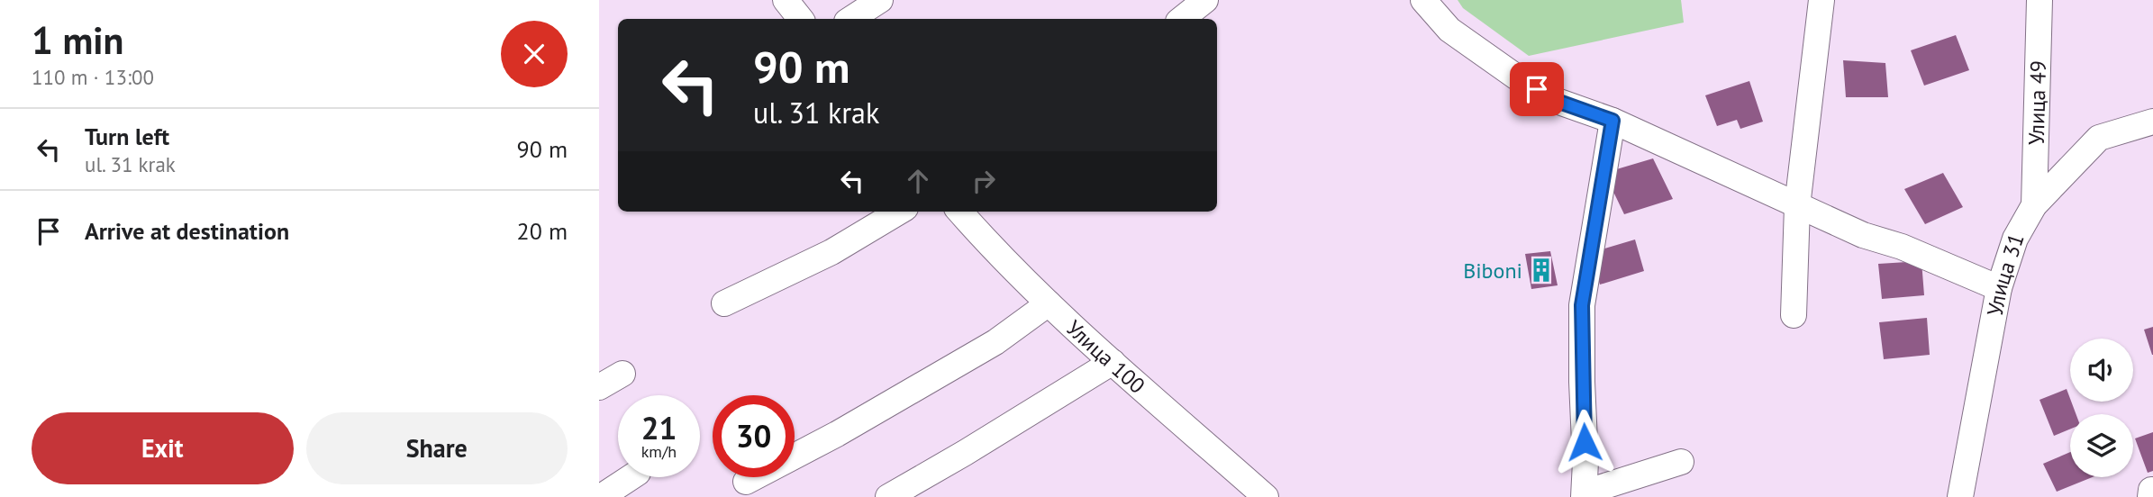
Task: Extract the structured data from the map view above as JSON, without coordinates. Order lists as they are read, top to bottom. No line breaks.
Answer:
{"streets":{"street":["Улица 49","Улица 31","Улица 100"]},"crossings":[["Улица 49","Улица 31"]],"places":{"building":["Biboni"]},"page":{"heading":["1 min","110 m · 13:00"],"turn":["90 m","ul. 31 krak"],"list":[{"name":"Turn left","note":"ul. 31 krak","value":"90 m"},{"name":"Arrive at destination","value":"20 m"}],"speed":"21 km/h","limit":"30","buttons":["Exit","Share"]}}
